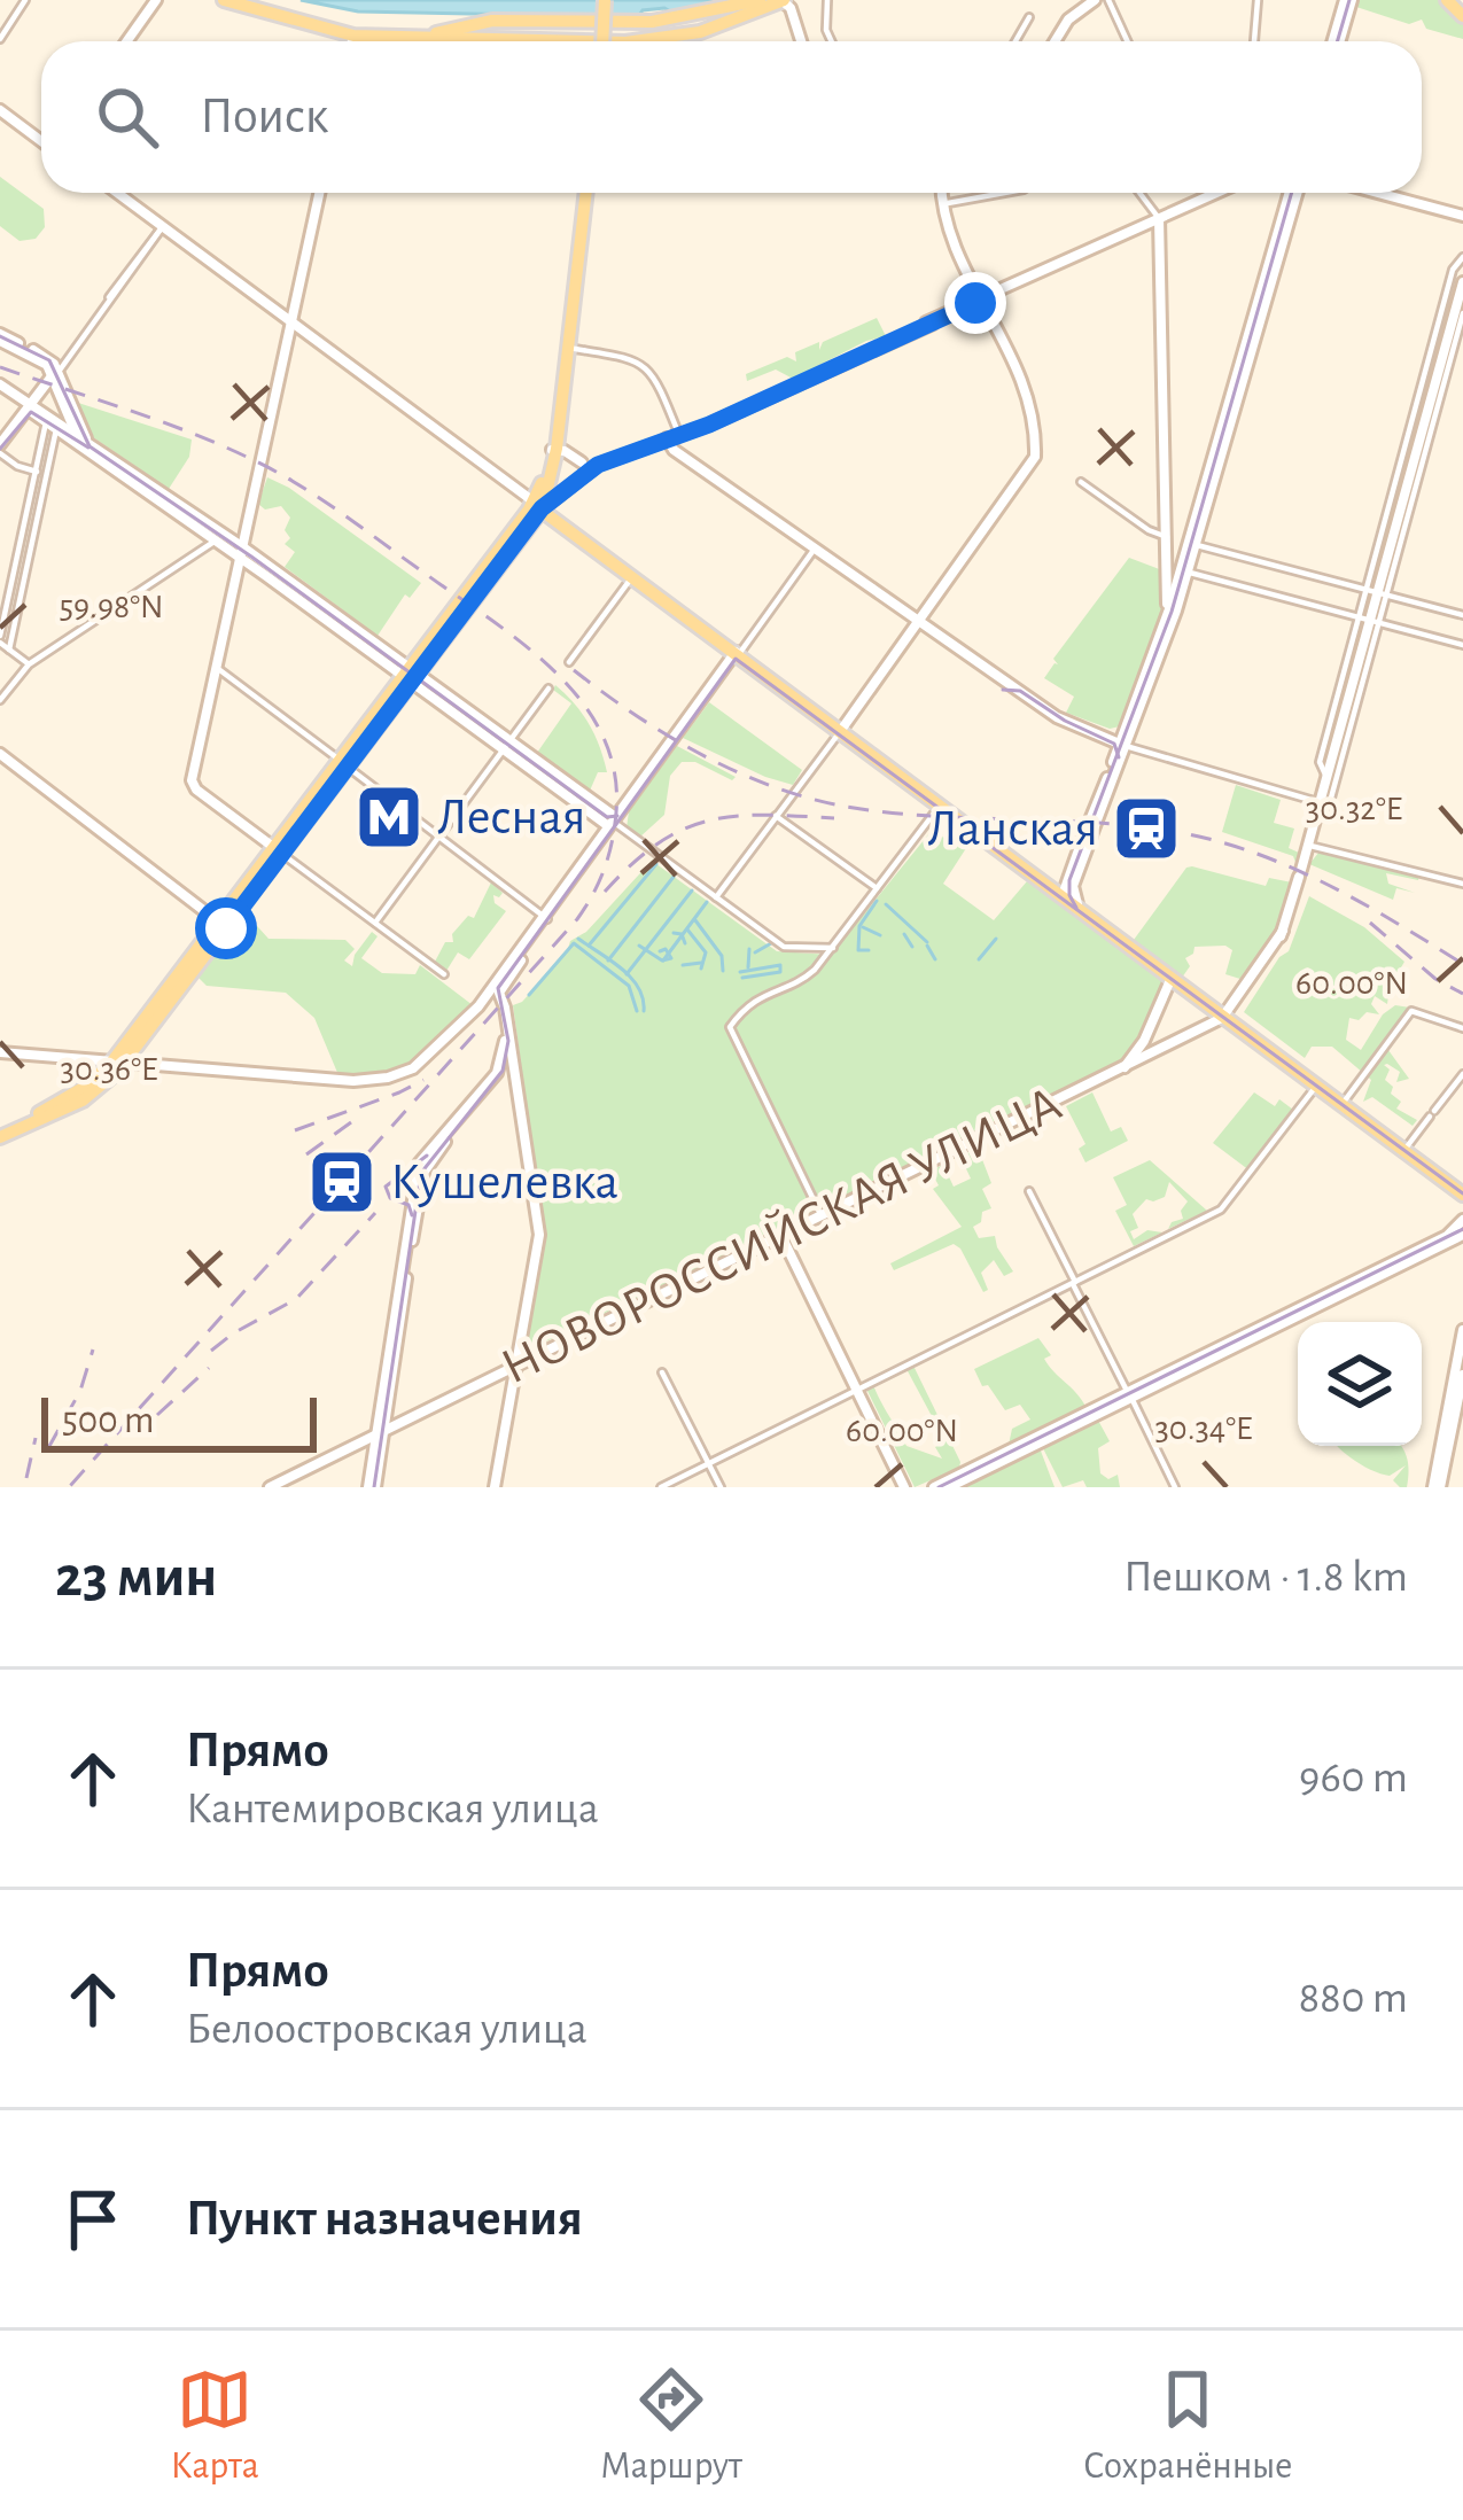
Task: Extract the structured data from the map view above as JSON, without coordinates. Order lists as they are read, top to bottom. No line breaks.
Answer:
{"streets":{"main road":["НОВОРОССИЙСКАЯ УЛИЦА"]},"places":{"metro station":["Лесная"],"station":["Ланская","Кушелевка"]},"scale_bar":"500 m","page":{"search":"Поиск","scale":"500 m","heading":["23 мин","Пешком · 1.8 km"],"list":[["Прямо","Кантемировская улица","960 m"],["Прямо","Белоостровская улица","880 m"],"Пункт назначения"],"nav":["Карта","Маршрут","Сохранённые"]},"coordinates":["59.98°N","30.32°E","60.00°N","30.36°E","30.34°E"]}
